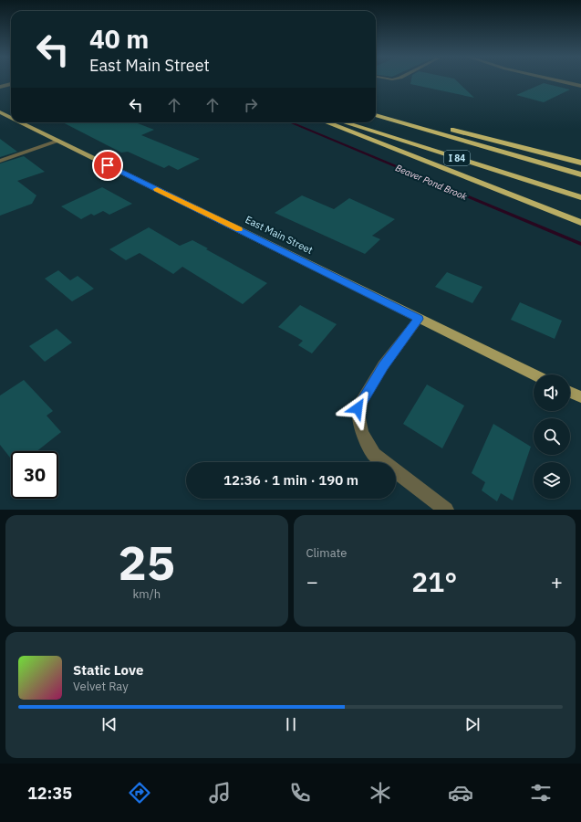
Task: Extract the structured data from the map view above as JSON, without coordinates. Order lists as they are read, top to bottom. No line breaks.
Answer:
{"streets":{"highway":["I 84"],"main road":["East Main Street"]},"water":["Beaver Pond Brook"],"page":{"turn":["40 m","East Main Street"],"limit":"30","trip":"12:36 · 1 min · 190 m","tile":[["25","km/h"],"Climate"],"heat":["−","21°","+"],"song":["Static Love","Velvet Ray"],"tabs":"12:35"}}
